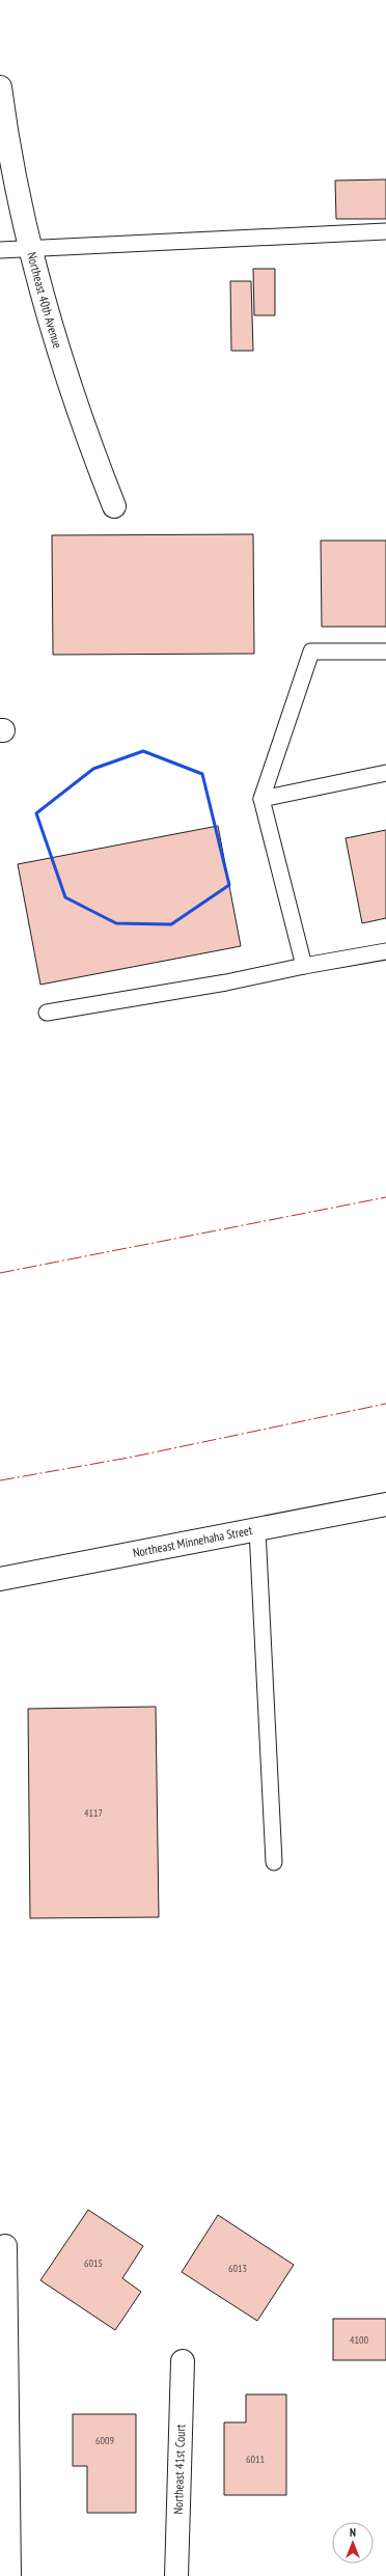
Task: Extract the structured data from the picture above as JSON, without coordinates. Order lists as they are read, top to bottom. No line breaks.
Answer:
{"streets":{"street":["Northeast 40th Avenue","Northeast Minnehaha Street","Northeast 41st Court"]},"house_numbers":["4117","6015","6013","4100","6009","6011"],"north":"top"}
